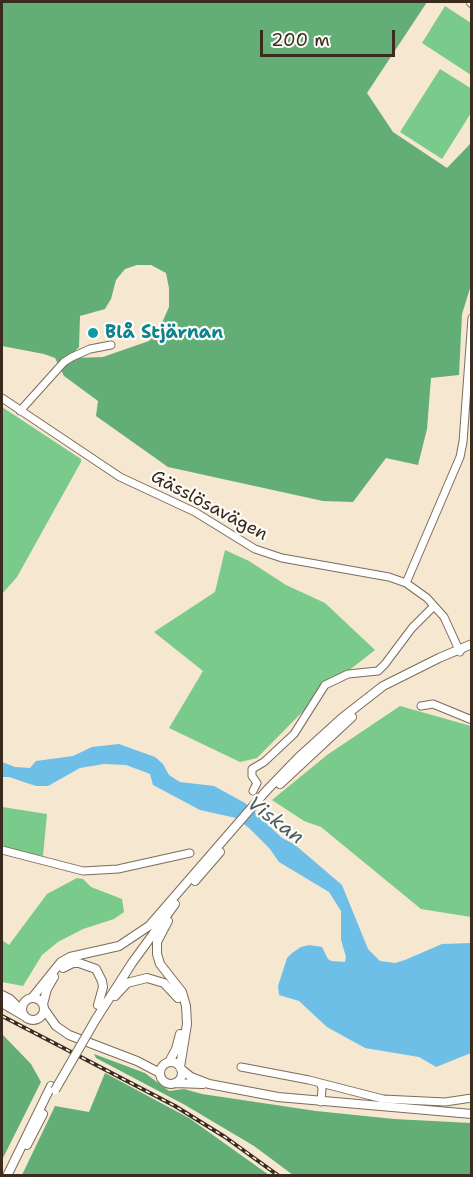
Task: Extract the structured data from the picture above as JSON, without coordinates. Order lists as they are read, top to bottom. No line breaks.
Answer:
{"streets":{"street":["Gässlösavägen"]},"water":["Viskan"],"places":["Blå Stjärnan"],"scale_bar":"200 m"}
